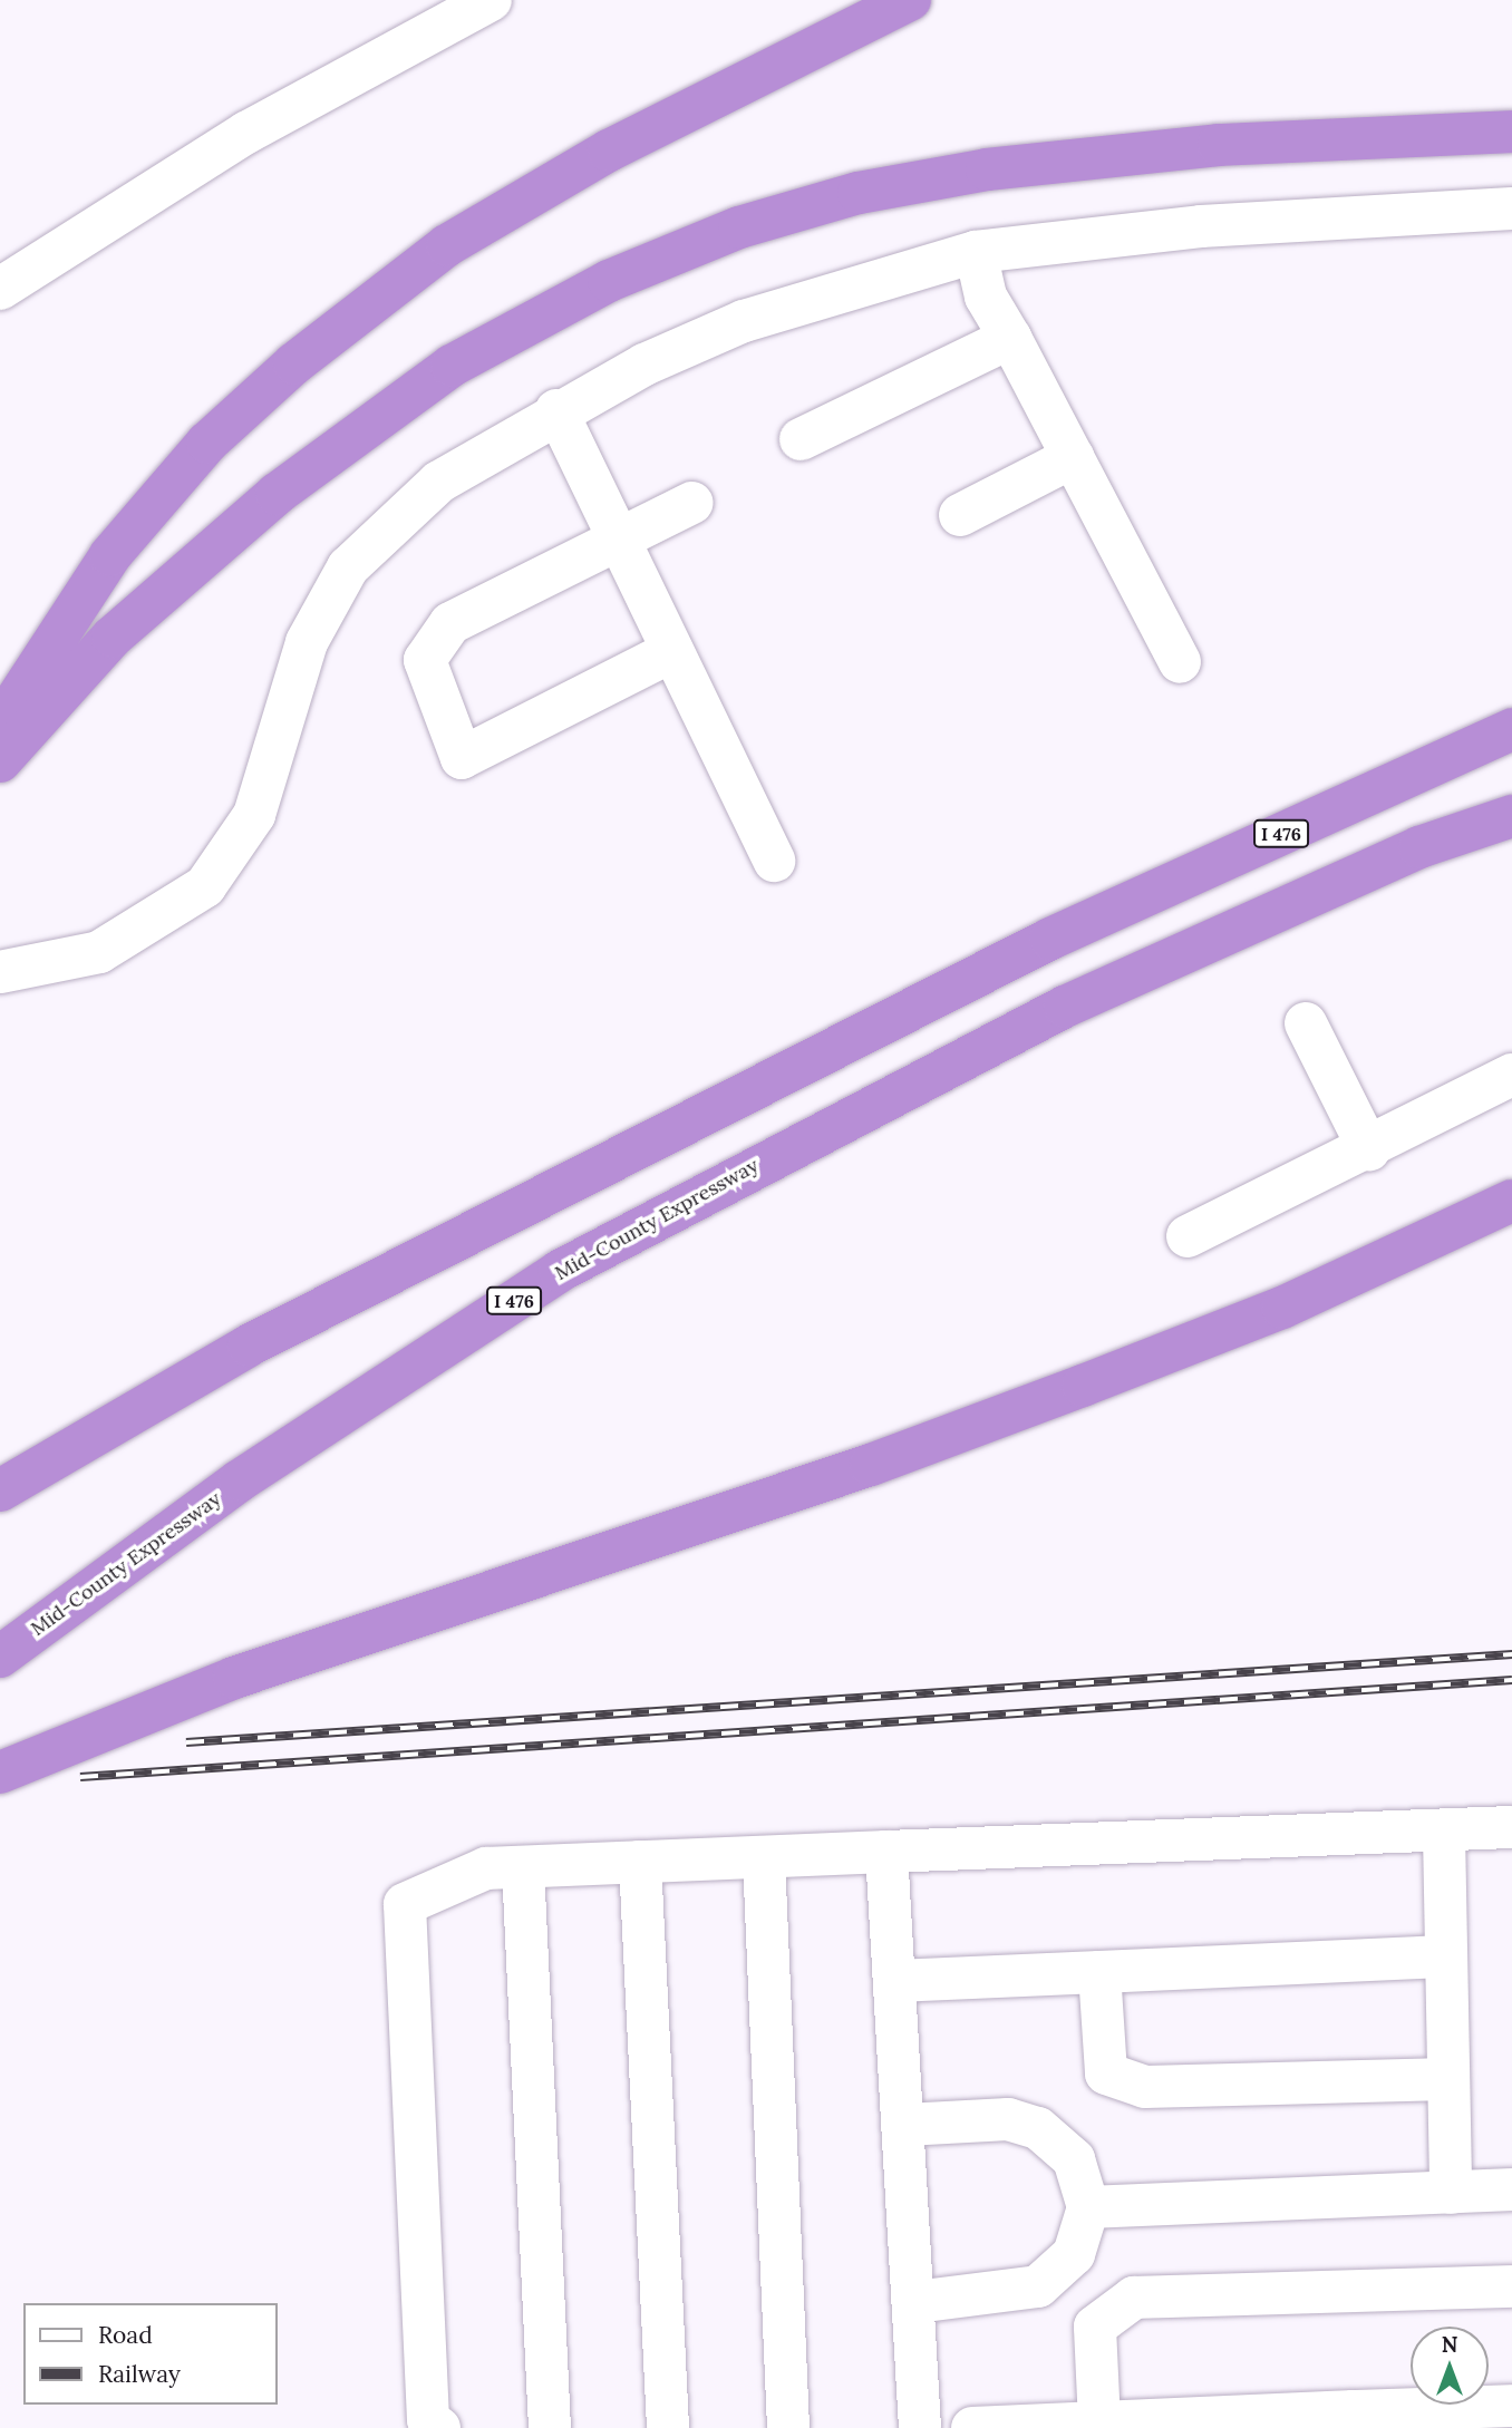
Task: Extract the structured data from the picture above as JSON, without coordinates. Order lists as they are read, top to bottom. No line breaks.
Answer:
{"streets":{"highway":["I 476","Mid-County Expressway"]},"legend":["Road","Railway"],"north":"top"}
